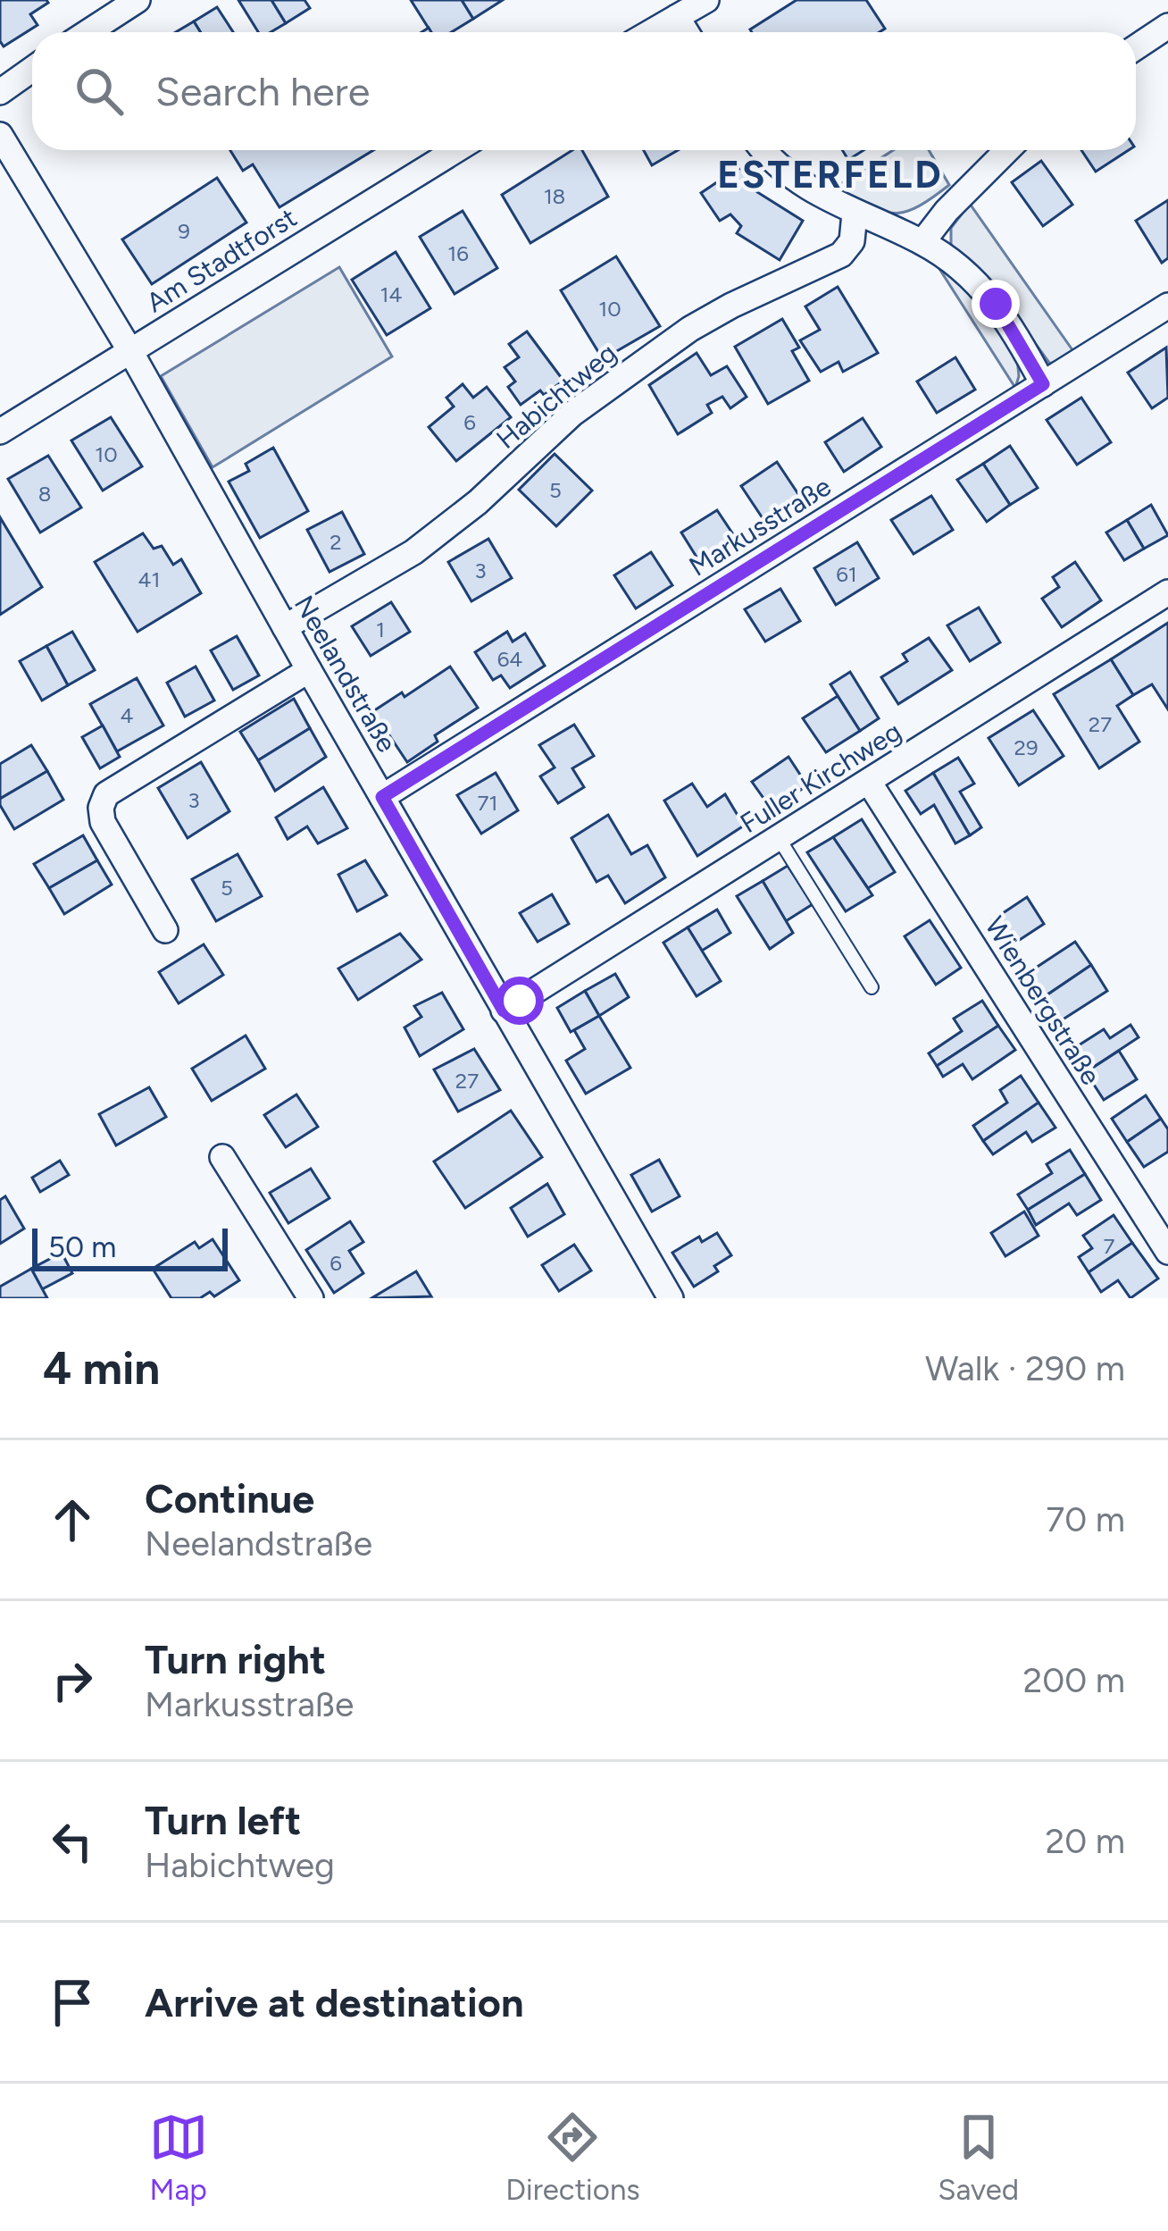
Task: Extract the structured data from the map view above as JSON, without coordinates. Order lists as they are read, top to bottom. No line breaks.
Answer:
{"streets":{"street":["Am Stadtforst","Habichtweg","Markusstraße","Neelandstraße","Fuller Kirchweg","Wienbergstraße"]},"crossings":[["Am Stadtforst","Neelandstraße"],["Habichtweg","Neelandstraße"],["Markusstraße","Neelandstraße"],["Neelandstraße","Fuller Kirchweg"],["Fuller Kirchweg","Wienbergstraße"]],"districts":["ESTERFELD"],"house_numbers":["18","9","16","14","10","6","10","5","8","2","3","61","41","1","64","4","27","29","3","71","5","27","7","6"],"scale_bar":"50 m","page":{"search":"Search here","scale":"50 m","heading":["4 min","Walk · 290 m"],"list":[["Continue","Neelandstraße","70 m"],["Turn right","Markusstraße","200 m"],["Turn left","Habichtweg","20 m"],"Arrive at destination"],"nav":["Map","Directions","Saved"]}}
